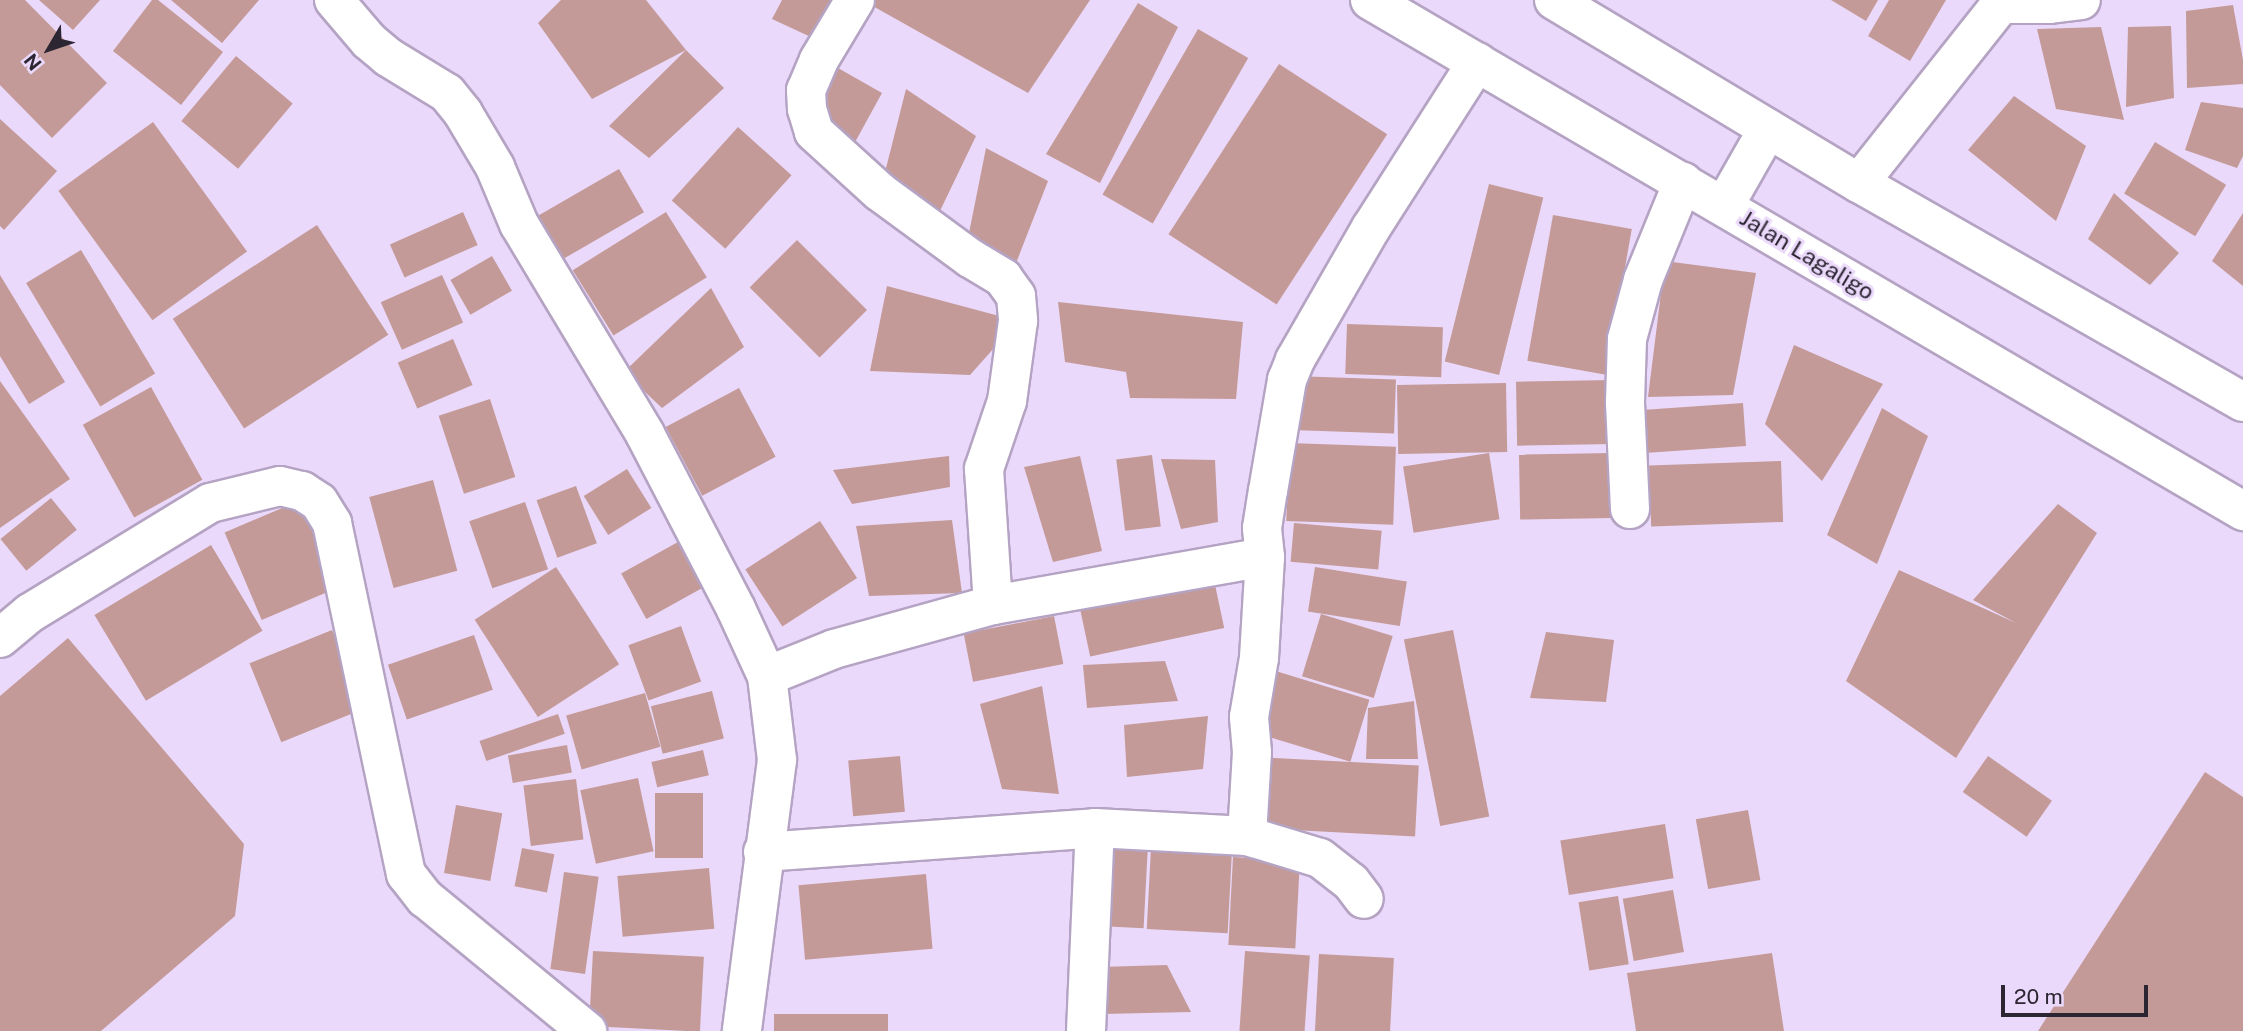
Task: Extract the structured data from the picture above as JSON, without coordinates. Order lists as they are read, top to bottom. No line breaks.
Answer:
{"streets":{"street":["Jalan Lagaligo"]},"scale_bar":"20 m","north":"bottom left"}
